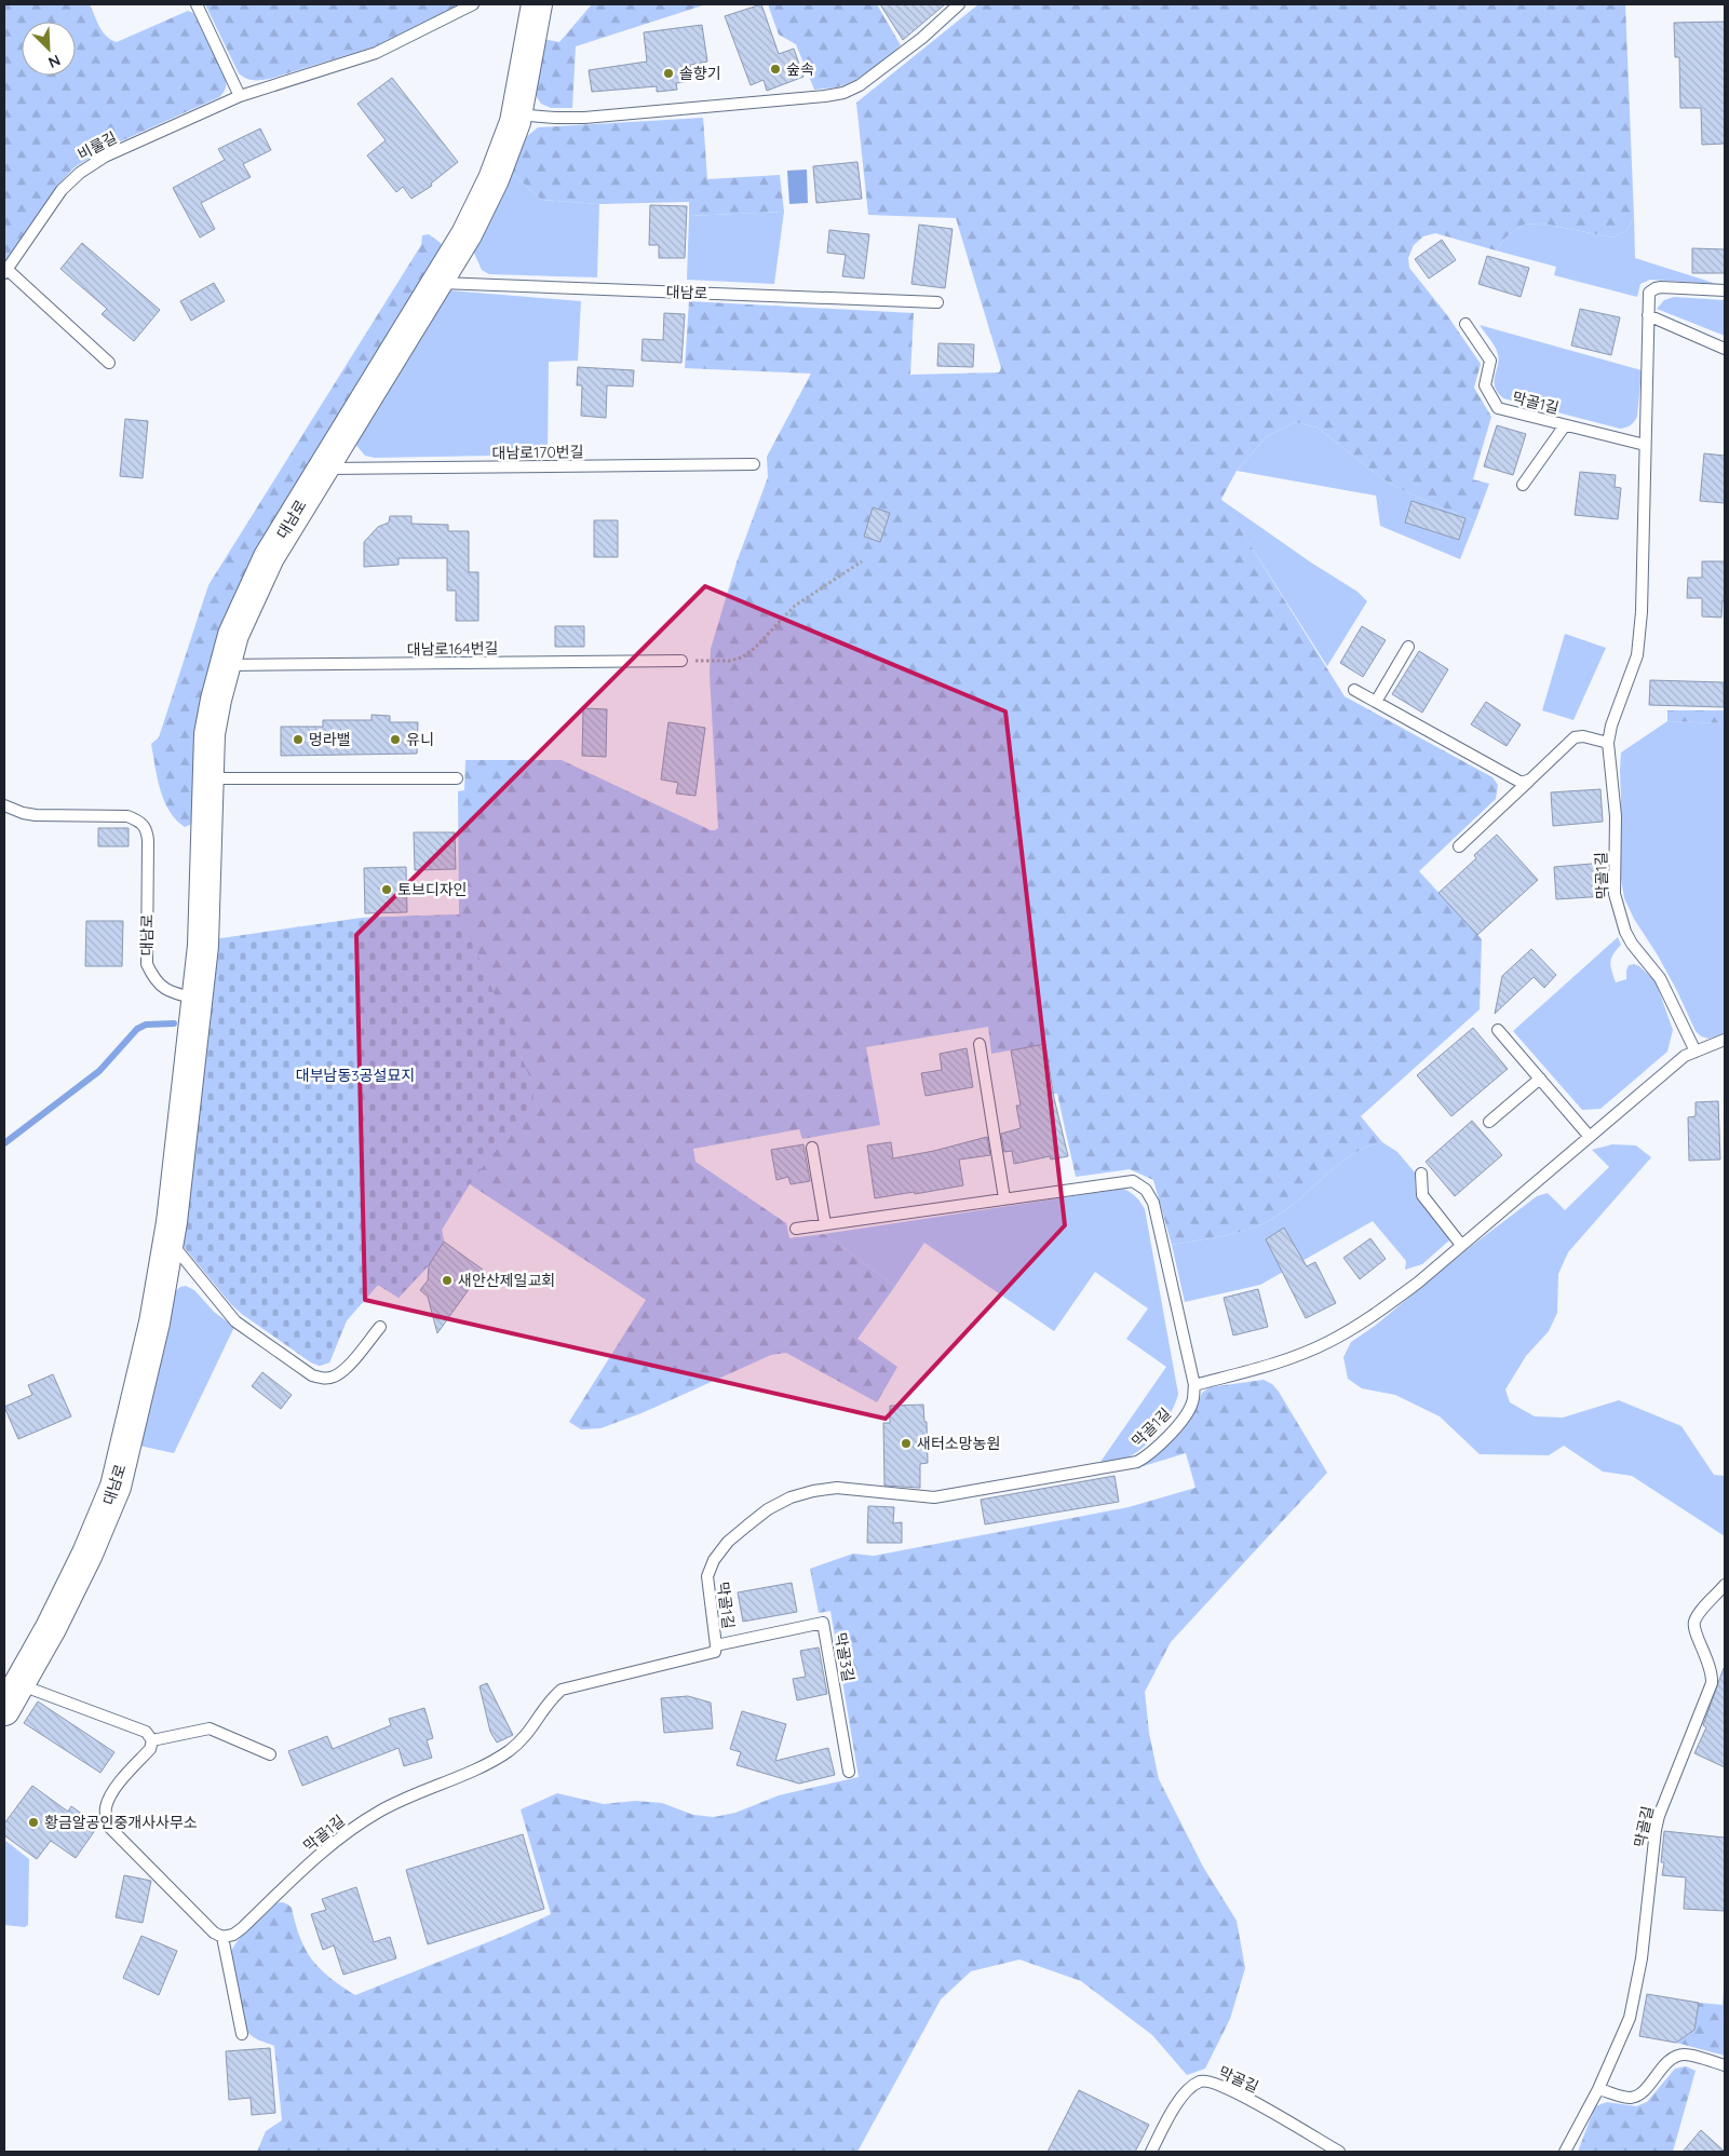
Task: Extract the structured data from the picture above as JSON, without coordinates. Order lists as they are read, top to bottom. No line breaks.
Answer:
{"streets":{"street":["대남로"],"lane":["비룰길","막골1길","대남로170번길","대남로164번길","막골3길","막골길"]},"crossings":[["대남로","대남로170번길"],["대남로","대남로164번길"],["막골1길","막골3길"]],"parks":["대부남동3공설묘지"],"places":["숲속","솔향기","멍라밸","유니","토브디자인","새안산제일교회","새터소망농원","황금알공인중개사사무소"],"north":"bottom right"}
